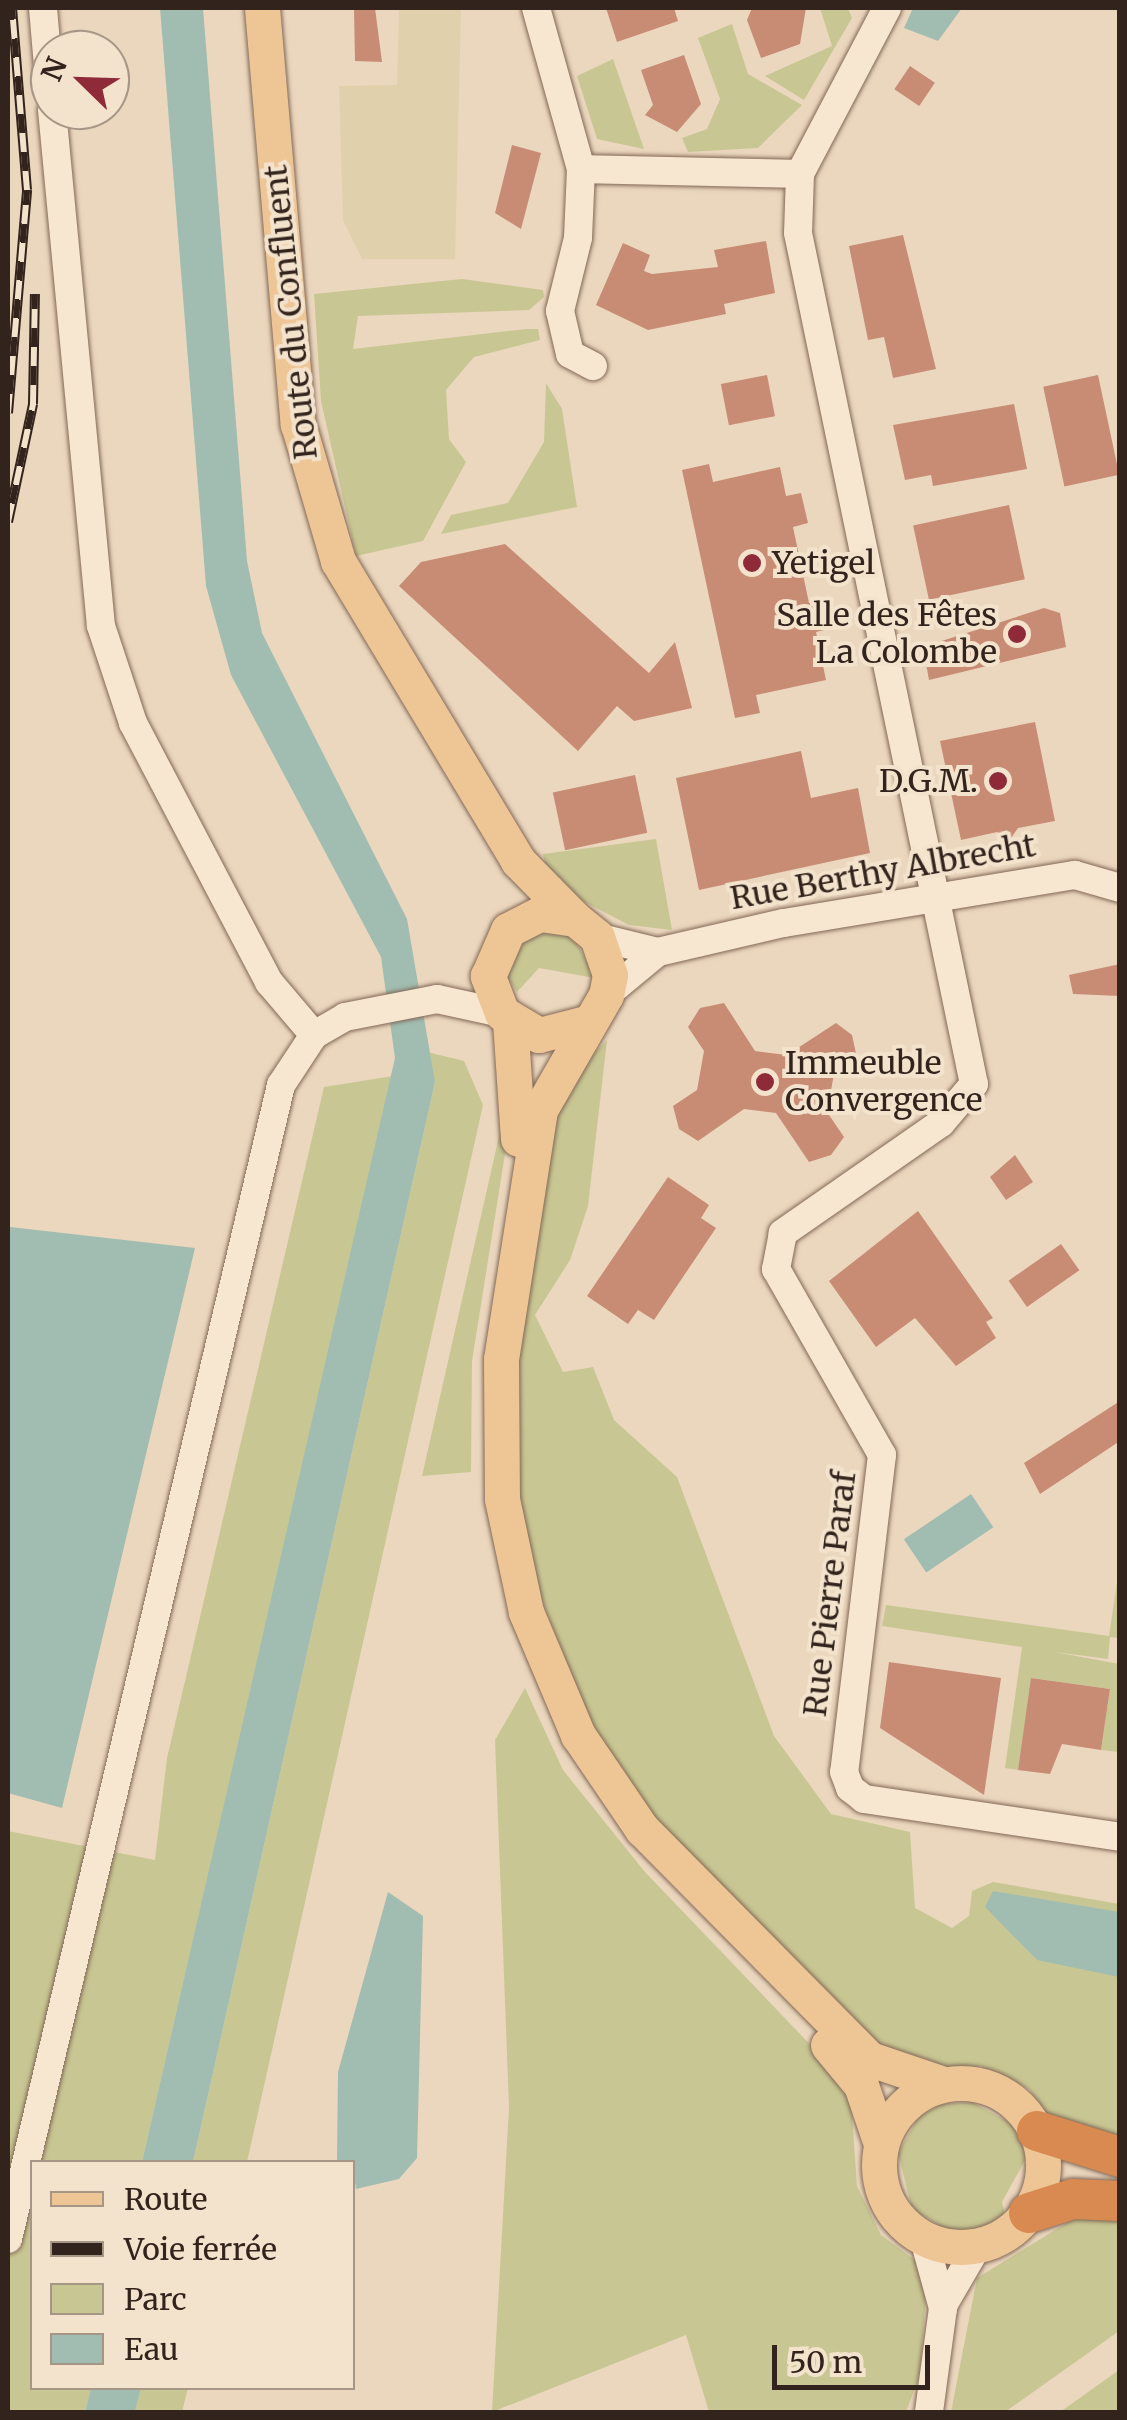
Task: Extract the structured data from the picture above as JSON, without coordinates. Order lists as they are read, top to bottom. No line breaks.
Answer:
{"streets":{"main road":["Route du Confluent"],"street":["Rue Berthy Albrecht","Rue Pierre Paraf"]},"crossings":[["Route du Confluent","Rue Berthy Albrecht"],["Rue Berthy Albrecht","Rue Pierre Paraf"]],"places":["Yetigel","Salle des Fêtes La Colombe","D.G.M.","Immeuble Convergence"],"legend":["Route","Voie ferrée","Parc","Eau"],"scale_bar":"50 m","north":"top left"}
